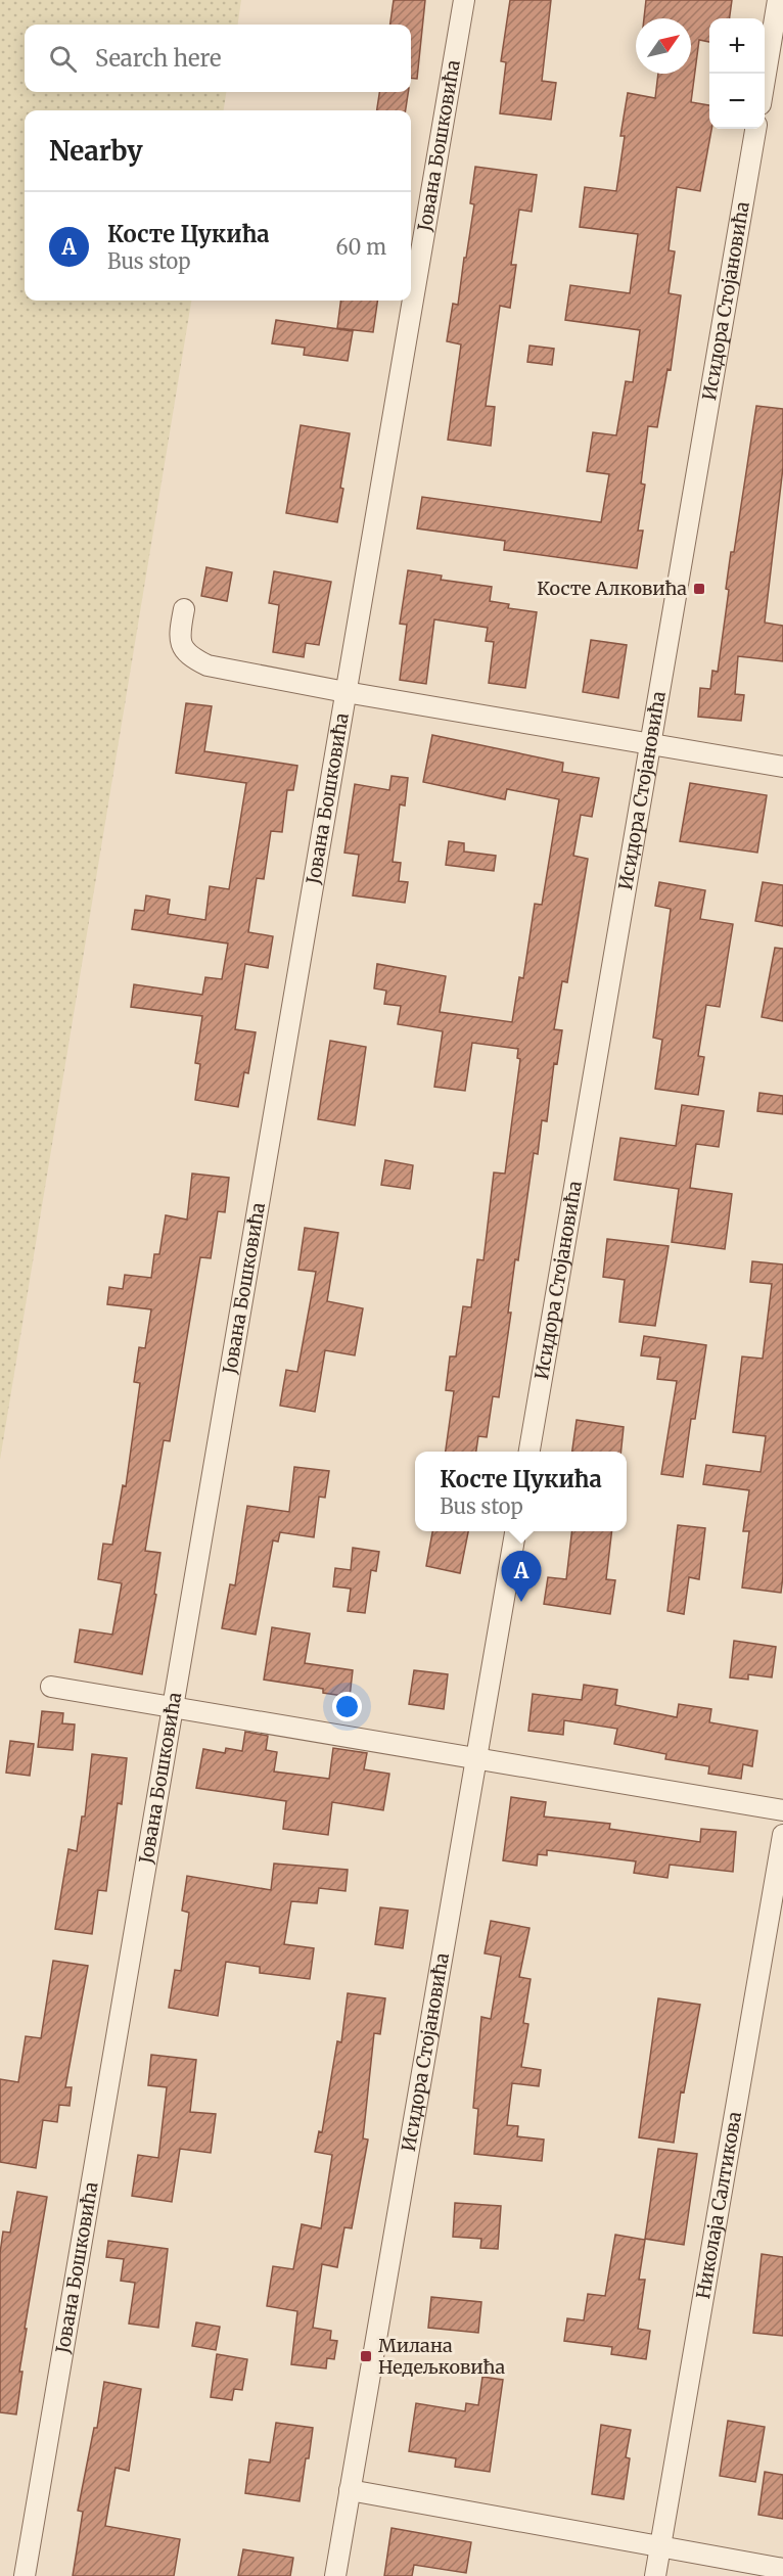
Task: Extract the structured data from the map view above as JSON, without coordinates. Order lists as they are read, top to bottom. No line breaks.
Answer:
{"streets":{"street":["Јована Бошковића","Исидора Стојановића","Николаја Салтикова"]},"places":{"transit":["Косте Алковића","Милана Недељковића"]},"north":"top right","page":{"map_buttons":["+","−"],"search":"Search here","heading":"Nearby","list":[{"mark":"A","name":"Косте Цукића","note":"Bus stop","value":"60 m"}],"popup":["Косте Цукића","Bus stop"],"pins":"A"}}
